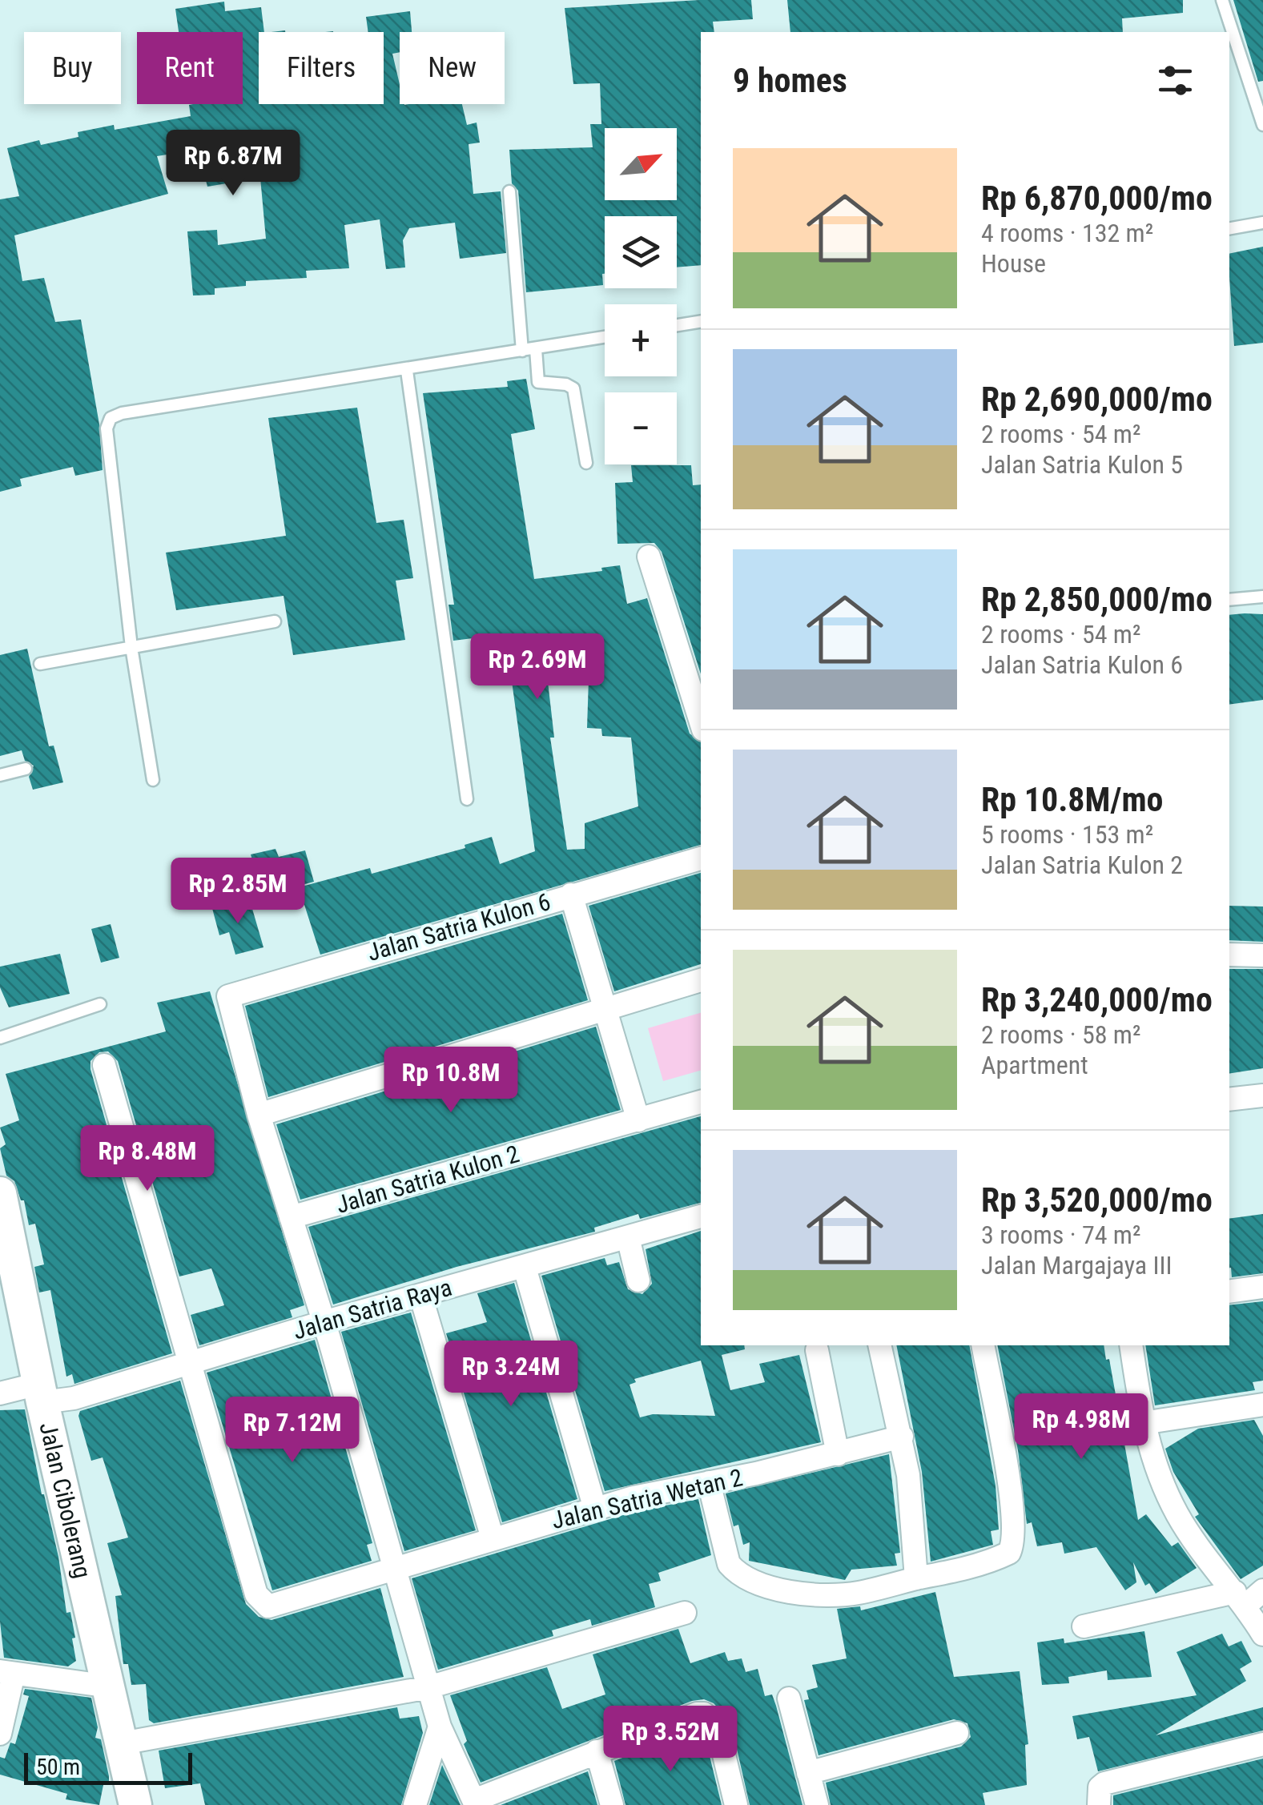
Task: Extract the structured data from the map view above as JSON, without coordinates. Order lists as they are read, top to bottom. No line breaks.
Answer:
{"streets":{"street":["Jalan Satria Kulon 6","Jalan Satria Kulon 2","Jalan Satria Raya","Jalan Satria Wetan 2","Jalan Cibolerang"]},"crossings":[["Jalan Satria Raya","Jalan Satria Wetan 2"],["Jalan Satria Raya","Jalan Cibolerang"]],"scale_bar":"50 m","north":"top right","page":{"chip":["Buy","Rent","Filters","New"],"heading":"9 homes","map_buttons":["+","−"],"list":[{"name":"Rp 6,870,000/mo","note":"4 rooms · 132 m² · House"},{"name":"Rp 2,690,000/mo","note":"2 rooms · 54 m² · Jalan Satria Kulon 5"},{"name":"Rp 2,850,000/mo","note":"2 rooms · 54 m² · Jalan Satria Kulon 6"},{"name":"Rp 10.8M/mo","note":"5 rooms · 153 m² · Jalan Satria Kulon 2"},{"name":"Rp 3,240,000/mo","note":"2 rooms · 58 m² · Apartment"},{"name":"Rp 3,520,000/mo","note":"3 rooms · 74 m² · Jalan Margajaya III"}],"price":["Rp 6.87M","Rp 2.69M","Rp 2.85M","Rp 10.8M","Rp 8.48M","Rp 3.24M","Rp 4.98M","Rp 7.12M","Rp 3.52M"],"scale":"50 m"}}
